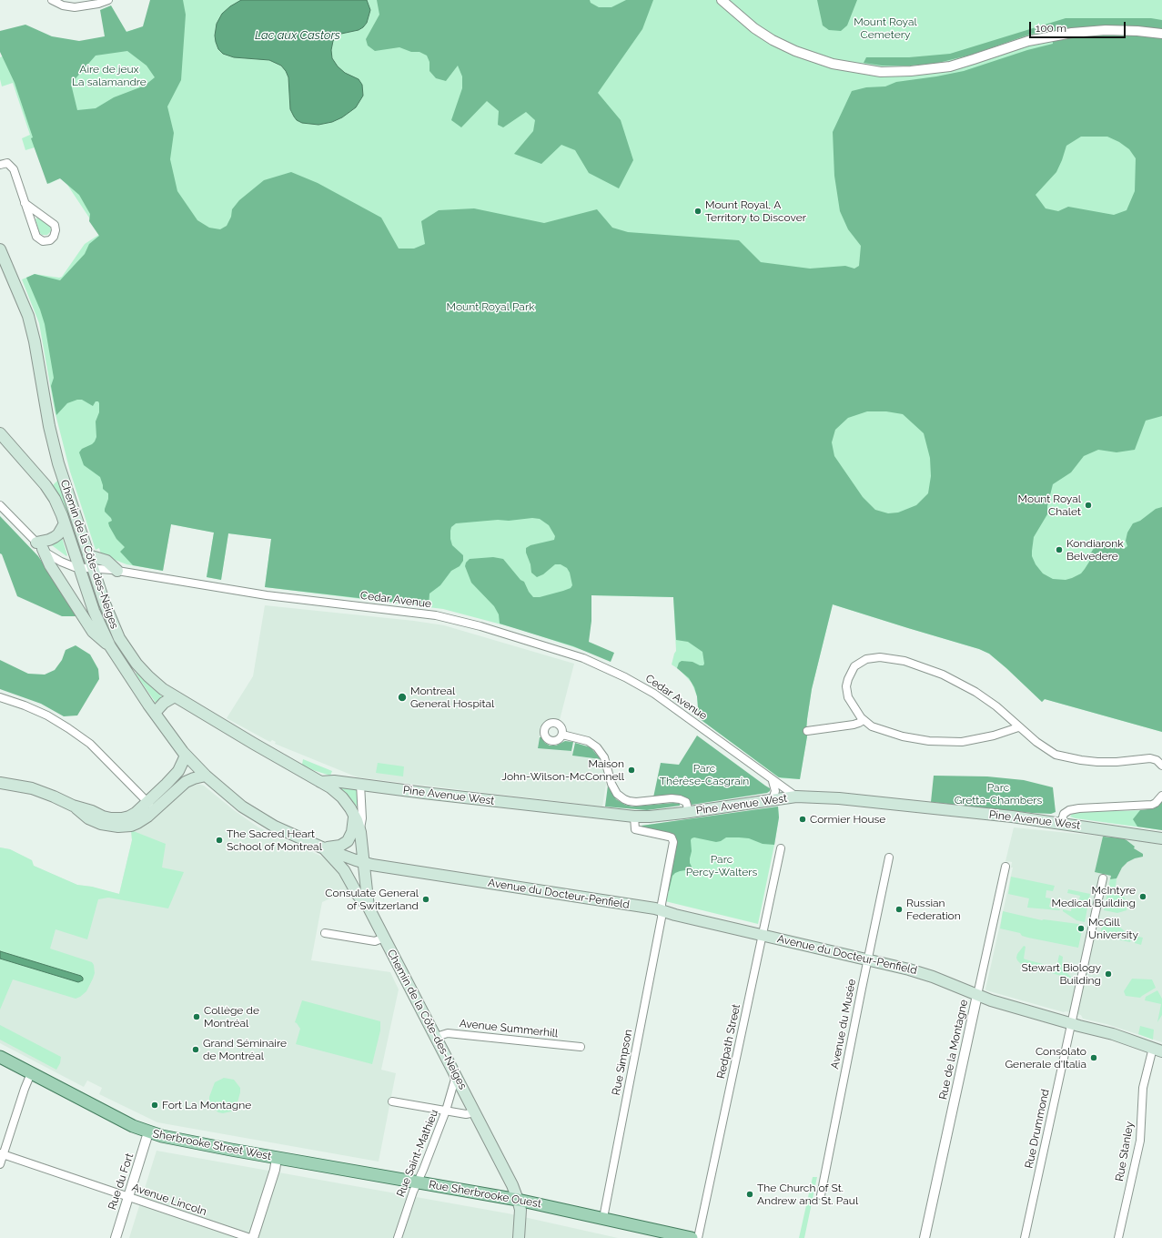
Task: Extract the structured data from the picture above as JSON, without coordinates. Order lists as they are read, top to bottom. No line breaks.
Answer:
{"streets":{"main road":["Chemin de la Côte-des-Neiges","Pine Avenue West","Avenue du Docteur-Penfield","Sherbrooke Street West","Rue Sherbrooke Ouest"],"street":["Cedar Avenue","Avenue du Musée","Avenue Summerhill","Redpath Street","Rue de la Montagne","Rue Simpson","Rue Drummond","Rue Stanley","Rue Saint-Mathieu","Rue du Fort","Avenue Lincoln"]},"crossings":[["Chemin de la Côte-des-Neiges","Cedar Avenue"],["Chemin de la Côte-des-Neiges","Pine Avenue West"],["Chemin de la Côte-des-Neiges","Avenue du Docteur-Penfield"],["Chemin de la Côte-des-Neiges","Avenue Summerhill"],["Chemin de la Côte-des-Neiges","Rue Saint-Mathieu"],["Chemin de la Côte-des-Neiges","Rue Sherbrooke Ouest"],["Cedar Avenue","Pine Avenue West"],["Cedar Avenue","Avenue du Docteur-Penfield"],["Pine Avenue West","Rue Simpson"],["Avenue du Docteur-Penfield","Avenue du Musée"],["Avenue du Docteur-Penfield","Redpath Street"],["Avenue du Docteur-Penfield","Rue de la Montagne"],["Avenue du Docteur-Penfield","Rue Simpson"],["Avenue du Docteur-Penfield","Rue Drummond"],["Avenue du Docteur-Penfield","Rue Stanley"],["Rue Simpson","Rue Sherbrooke Ouest"],["Sherbrooke Street West","Rue du Fort"],["Sherbrooke Street West","Rue Sherbrooke Ouest"],["Rue Saint-Mathieu","Rue Sherbrooke Ouest"],["Rue du Fort","Avenue Lincoln"]],"water":["Lac aux Castors"],"parks":["Mount Royal Cemetery","Aire de jeux La salamandre","Mount Royal Park","Parc Thérèse-Casgrain","Parc Gretta-Chambers","Parc Percy-Walters"],"places":["Mount Royal, A Territory to Discover","Mount Royal Chalet","Kondiaronk Belvedere","Montreal General Hospital","Maison John-Wilson-McConnell","Cormier House","The Sacred Heart School of Montreal","McIntyre Medical Building","Consulate General of Switzerland","Russian Federation","McGill University","Stewart Biology Building","Collège de Montréal","Grand Séminaire de Montréal","Consolato Generale d'Italia","Fort La Montagne","The Church of St. Andrew and St. Paul"],"scale_bar":"100 m"}
